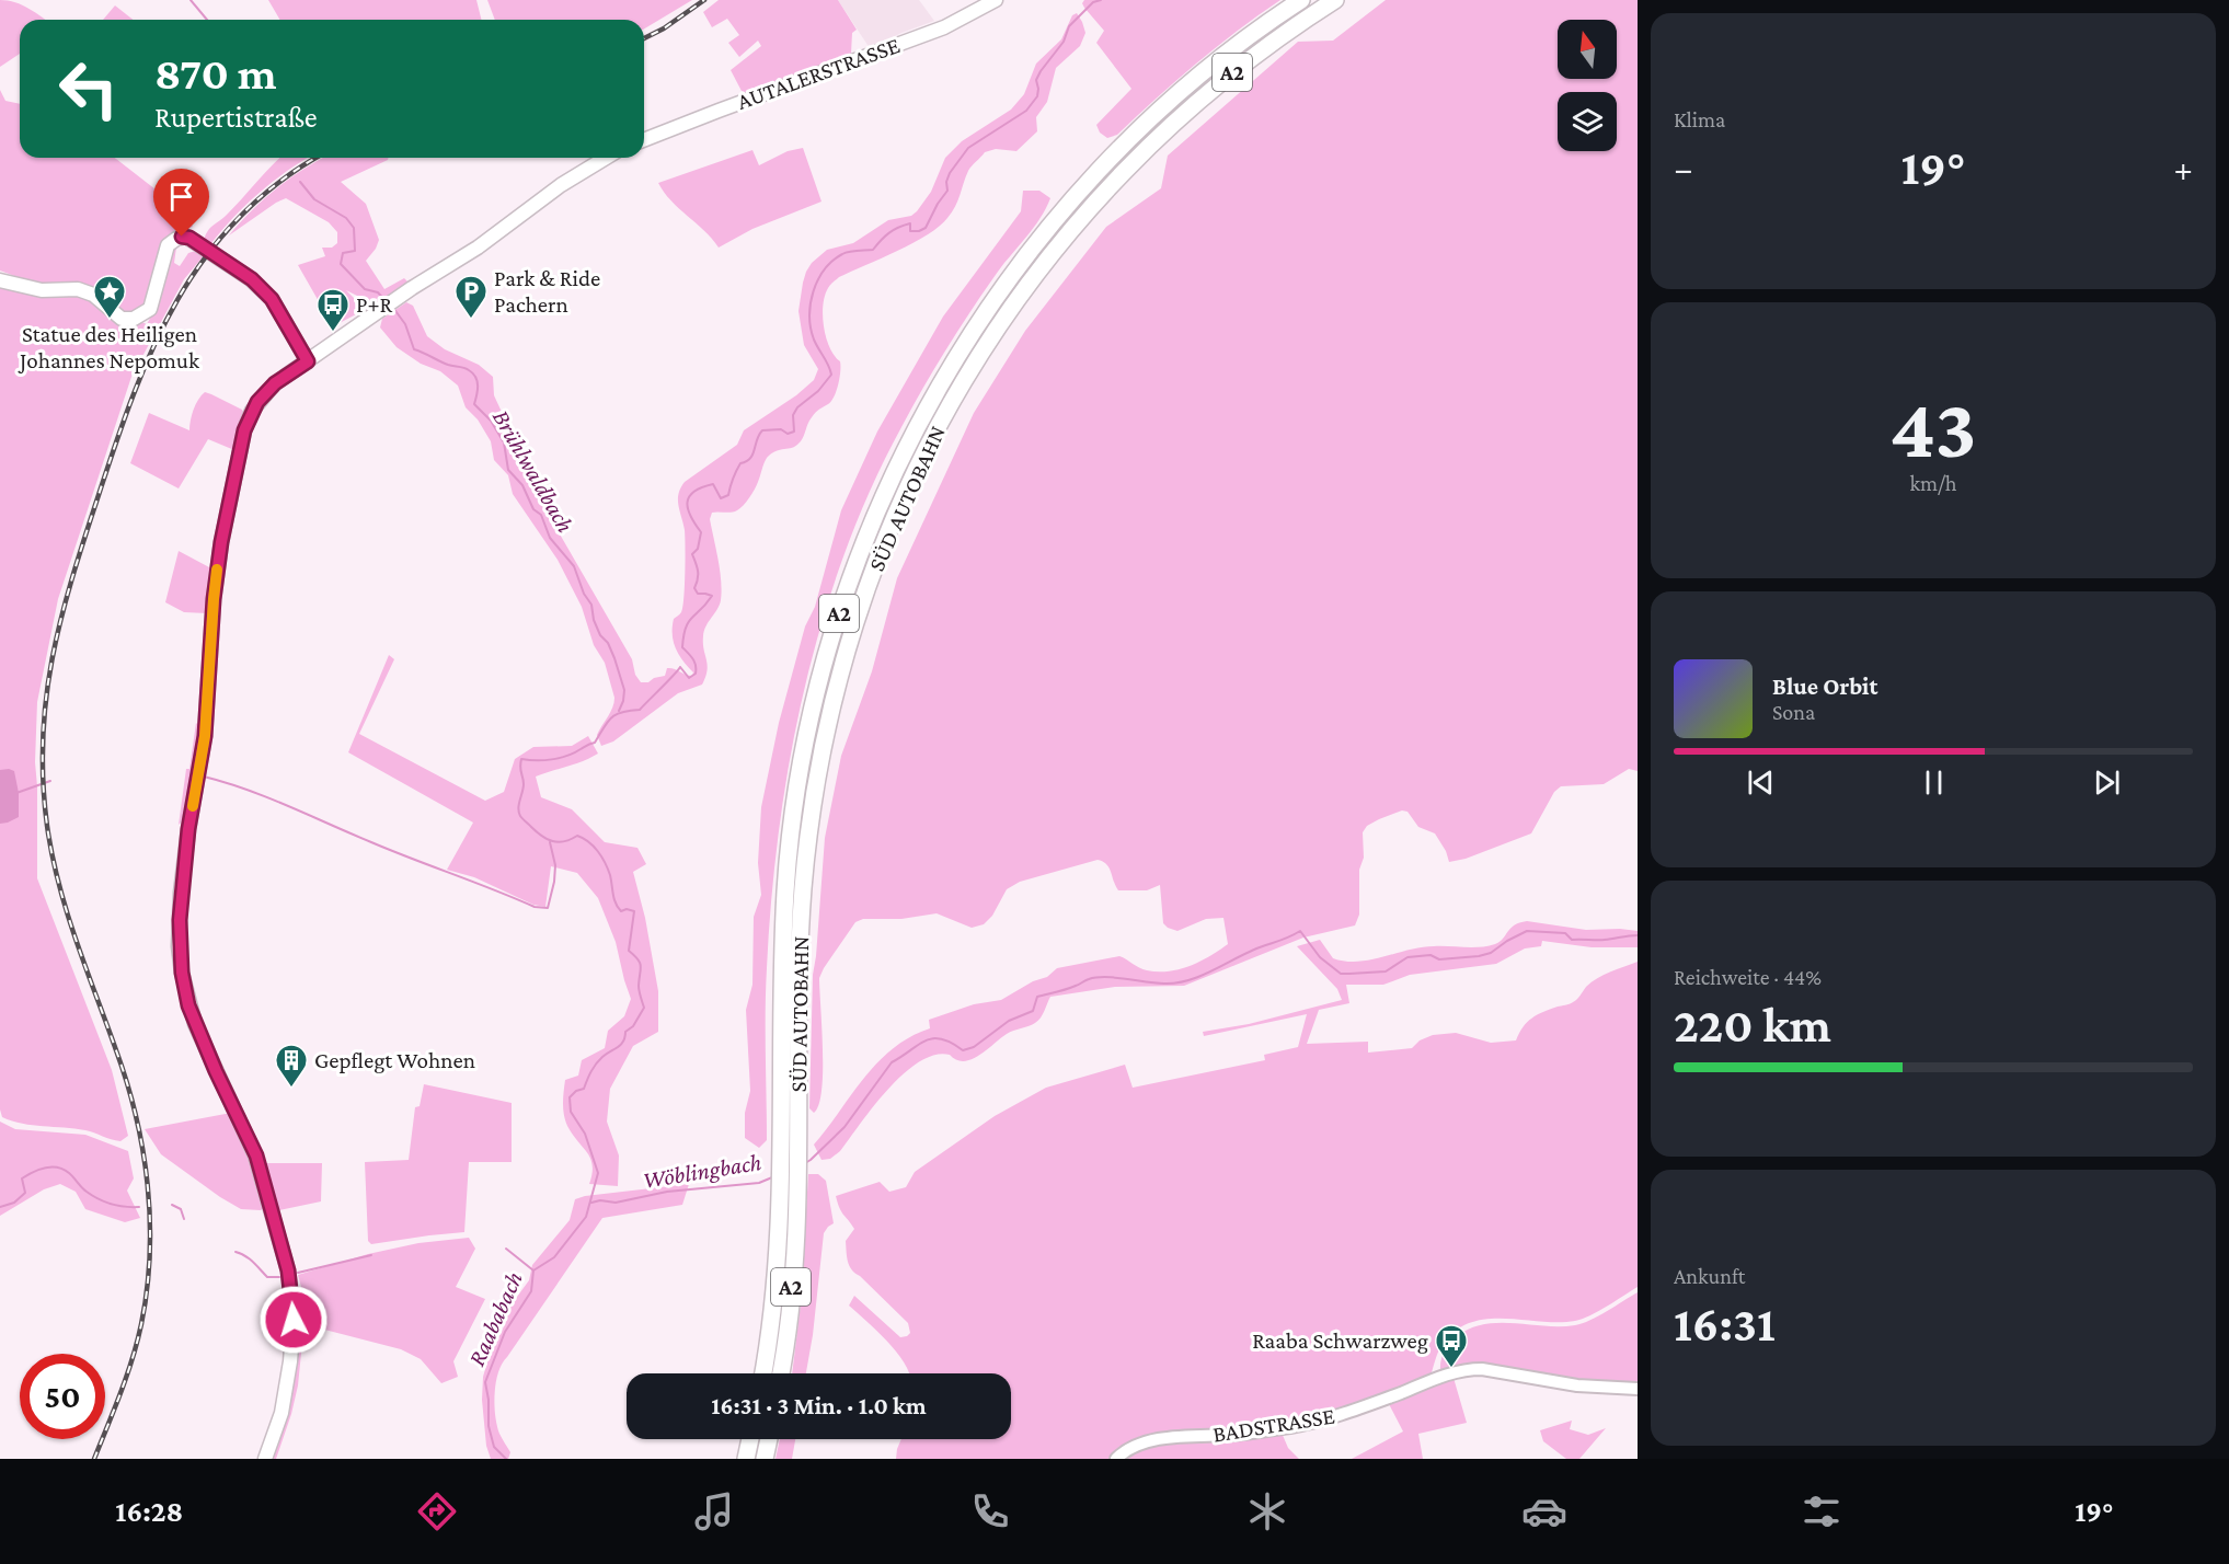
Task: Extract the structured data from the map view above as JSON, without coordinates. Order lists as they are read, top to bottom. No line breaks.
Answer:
{"streets":{"highway":["A2","SÜD AUTOBAHN"],"main road":["AUTALERSTRASSE"],"street":["BADSTRASSE"]},"water":["Brühlwaldbach","Wöblingbach","Raababach"],"places":{"place":["Statue des Heiligen Johannes Nepomuk"],"parking":["Park & Ride Pachern"],"bus stop":["P+R","Raaba Schwarzweg"],"building":["Gepflegt Wohnen"]},"north":"top","page":{"tile":["Klima",["43","km/h"],["Reichweite · 44%","220 km"],["Ankunft","16:31"]],"turn":["870 m","Rupertistraße"],"heat":["−","19°","+"],"song":["Blue Orbit","Sona"],"limit":"50","trip":"16:31 · 3 Min. · 1.0 km","tabs":["16:28","19°"]}}
